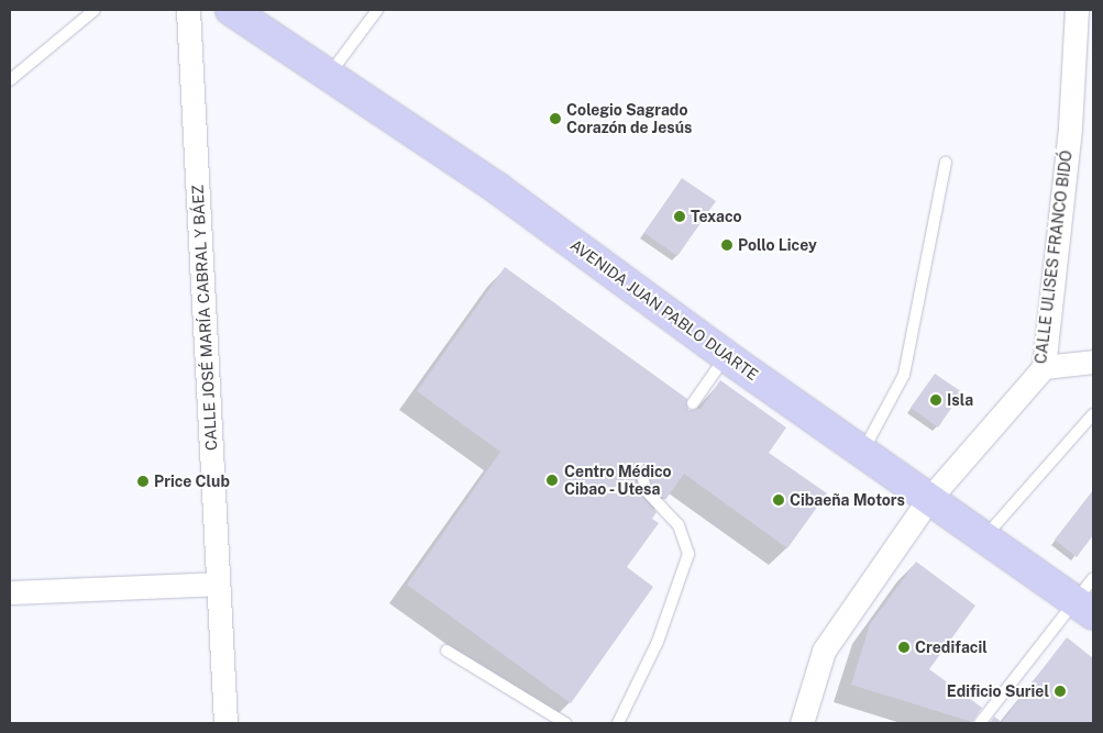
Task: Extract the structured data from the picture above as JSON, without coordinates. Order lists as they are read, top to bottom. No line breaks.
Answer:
{"streets":{"main road":["AVENIDA JUAN PABLO DUARTE"],"street":["CALLE ULISES FRANCO BIDÓ","CALLE JOSÉ MARÍA CABRAL Y BÁEZ"]},"crossings":[["CALLE ULISES FRANCO BIDÓ","AVENIDA JUAN PABLO DUARTE"]],"places":["Colegio Sagrado Corazón de Jesús","Texaco","Pollo Licey","Isla","Centro Médico Cibao - Utesa","Price Club","Cibaeña Motors","Credifacil","Edificio Suriel"]}
